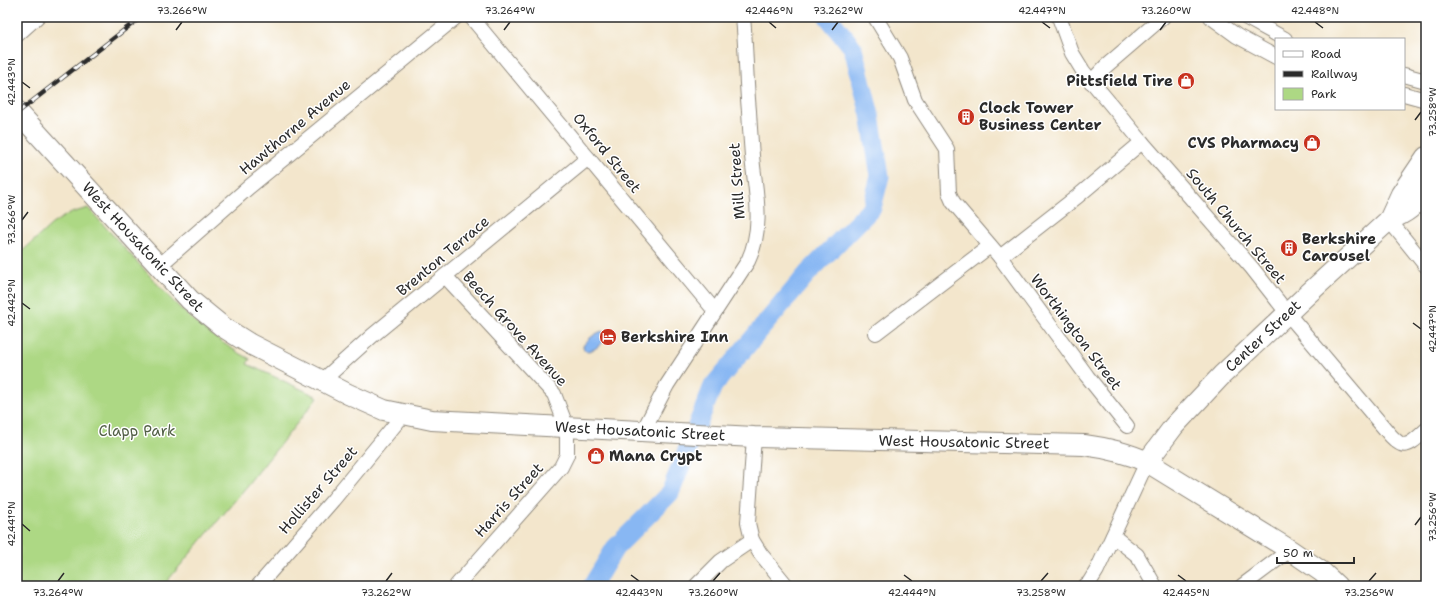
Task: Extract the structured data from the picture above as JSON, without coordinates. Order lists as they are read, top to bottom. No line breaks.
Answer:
{"streets":{"highway":["West Housatonic Street","Center Street"],"street":["Hawthorne Avenue","Oxford Street","Mill Street","South Church Street","Brenton Terrace","Beech Grove Avenue","Worthington Street","Hollister Street","Harris Street"]},"crossings":[["Hawthorne Avenue","West Housatonic Street"],["Oxford Street","Mill Street"],["Oxford Street","Brenton Terrace"],["Mill Street","West Housatonic Street"],["South Church Street","Center Street"],["West Housatonic Street","Brenton Terrace"],["West Housatonic Street","Beech Grove Avenue"],["West Housatonic Street","Center Street"],["West Housatonic Street","Hollister Street"],["West Housatonic Street","Harris Street"],["Brenton Terrace","Beech Grove Avenue"],["Beech Grove Avenue","Harris Street"]],"parks":["Clapp Park"],"places":{"shop":["Pittsfield Tire","CVS Pharmacy","Mana Crypt"],"building":["Clock Tower Business Center","Berkshire Carousel"],"hotel":["Berkshire Inn"]},"legend":["Road","Railway","Park"],"scale_bar":"50 m","coordinates":["73.266°W","73.264°W","42.446°N","73.262°W","42.447°N","73.260°W","42.448°N","42.443°N","73.258°W","42.442°N","73.256°W","42.441°N","42.444°N","42.445°N"]}
